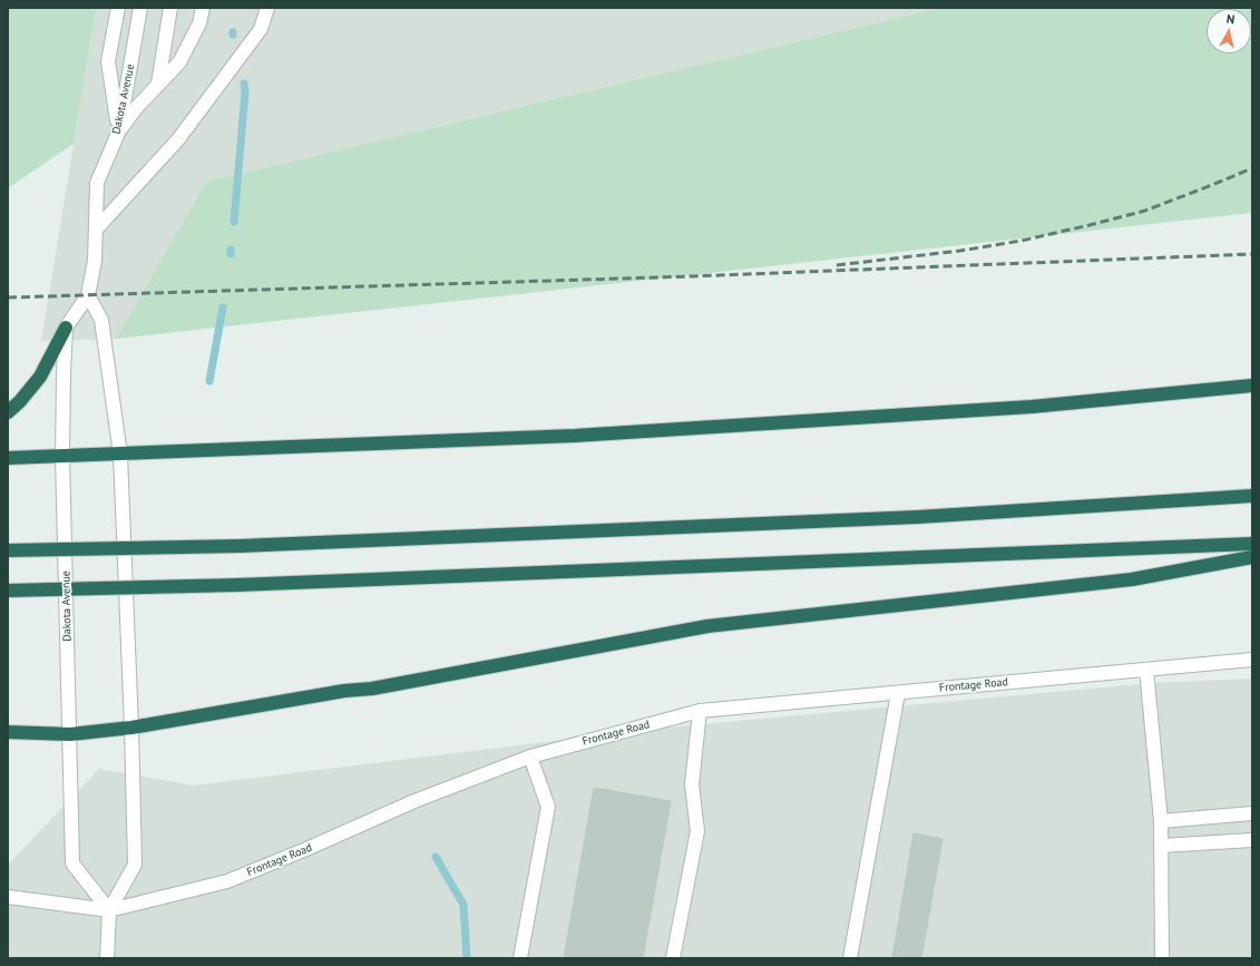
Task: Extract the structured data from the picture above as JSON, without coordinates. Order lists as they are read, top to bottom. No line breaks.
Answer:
{"streets":{"street":["Dakota Avenue","Frontage Road"]},"crossings":[["Dakota Avenue","Frontage Road"]],"north":"top"}
